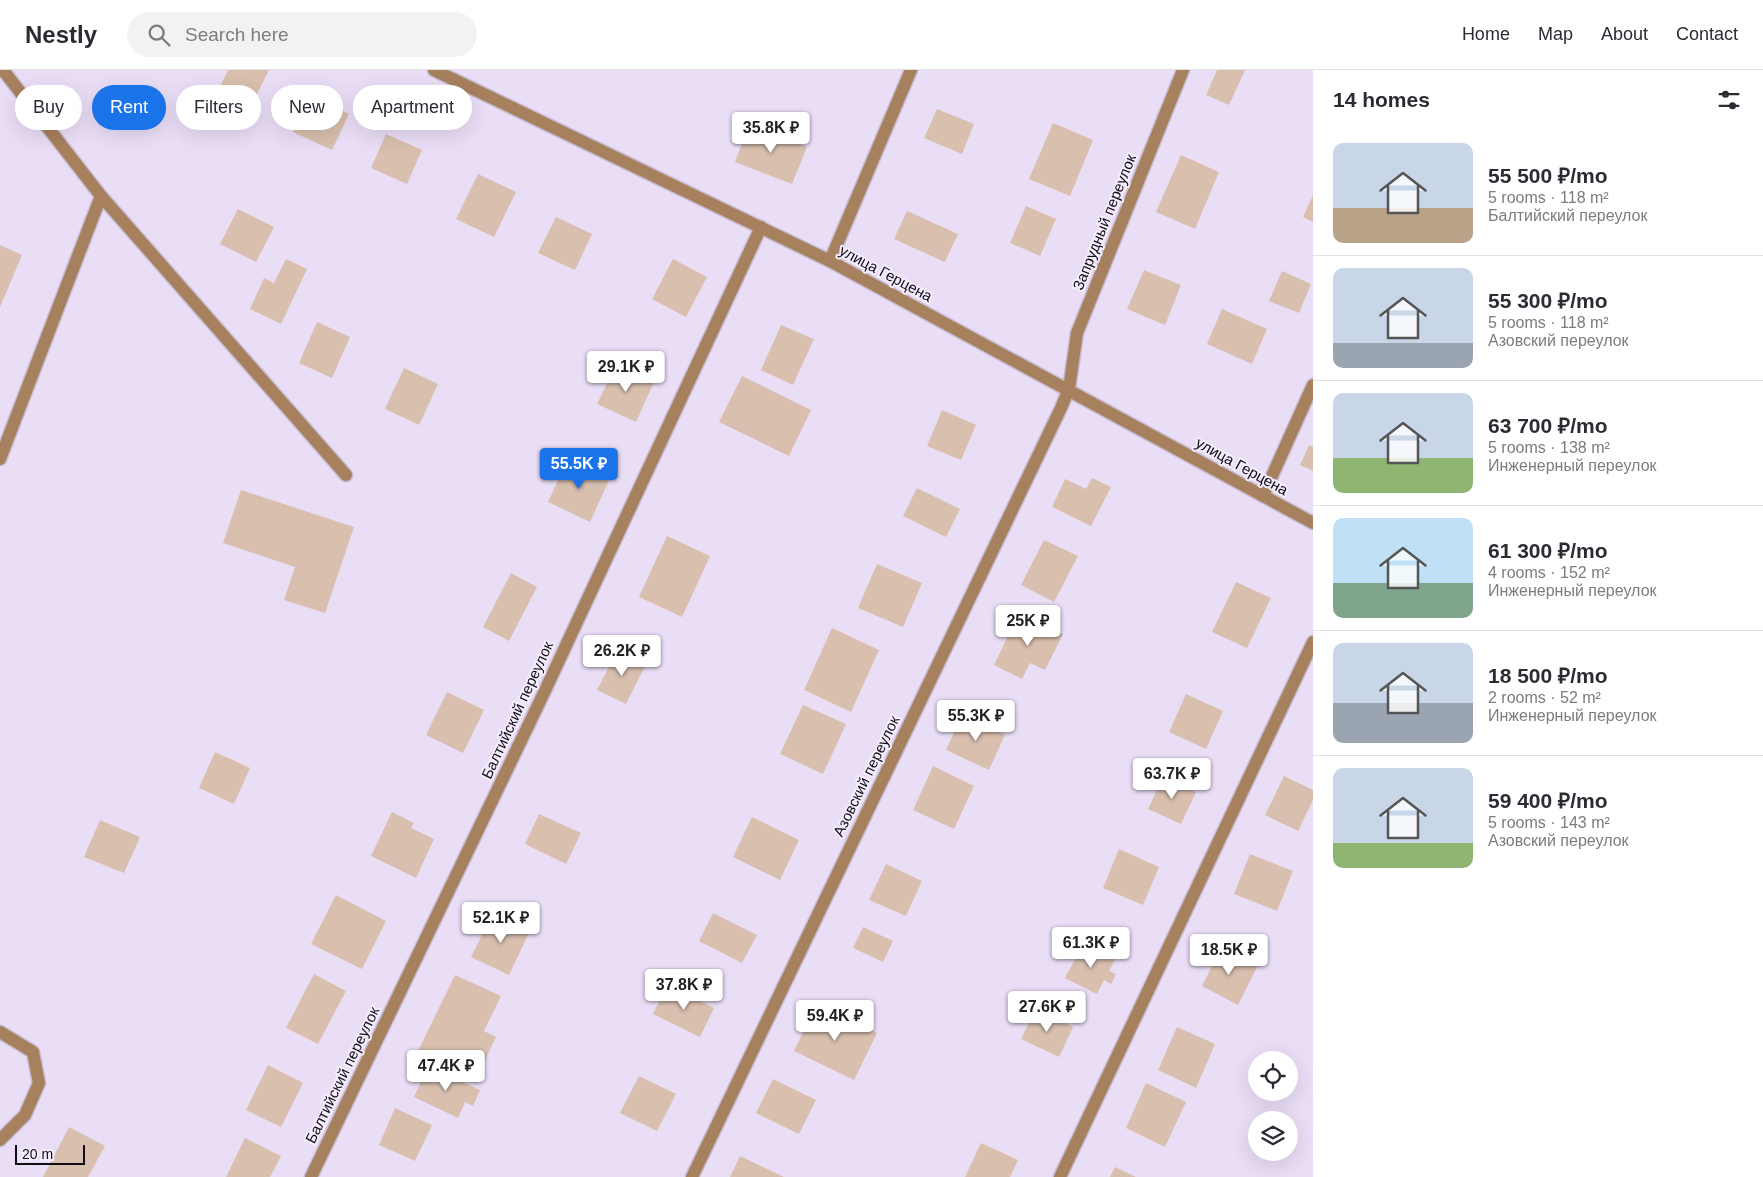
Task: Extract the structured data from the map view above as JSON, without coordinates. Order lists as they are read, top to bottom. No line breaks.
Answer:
{"streets":{"street":["Запрудный переулок","улица Герцена","Балтийский переулок","Азовский переулок"]},"crossings":[["Запрудный переулок","улица Герцена"],["Запрудный переулок","Азовский переулок"],["улица Герцена","Балтийский переулок"],["улица Герцена","Азовский переулок"]],"scale_bar":"20 m","page":{"header":"Nestly","search":"Search here","nav":["Home","Map","About","Contact"],"heading":"14 homes","chip":["Buy","Rent","Filters","New","Apartment"],"price":["35.8K ₽","29.1K ₽","55.5K ₽","25K ₽","26.2K ₽","55.3K ₽","63.7K ₽","52.1K ₽","61.3K ₽","18.5K ₽","37.8K ₽","27.6K ₽","59.4K ₽","47.4K ₽"],"list":[{"name":"55 500 ₽/mo","note":"5 rooms · 118 m² · Балтийский переулок"},{"name":"55 300 ₽/mo","note":"5 rooms · 118 m² · Азовский переулок"},{"name":"63 700 ₽/mo","note":"5 rooms · 138 m² · Инженерный переулок"},{"name":"61 300 ₽/mo","note":"4 rooms · 152 m² · Инженерный переулок"},{"name":"18 500 ₽/mo","note":"2 rooms · 52 m² · Инженерный переулок"},{"name":"59 400 ₽/mo","note":"5 rooms · 143 m² · Азовский переулок"}],"scale":"20 m"}}
